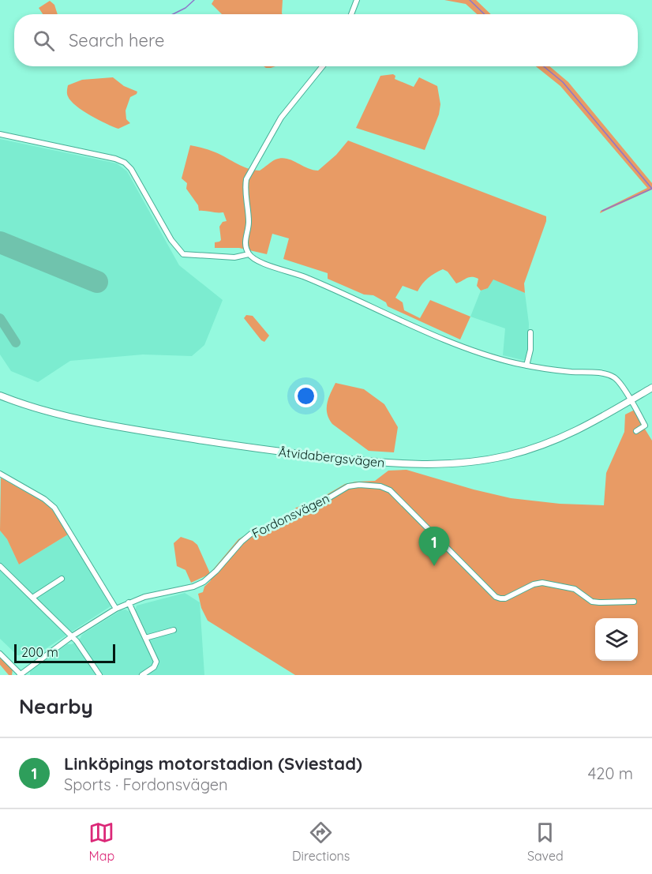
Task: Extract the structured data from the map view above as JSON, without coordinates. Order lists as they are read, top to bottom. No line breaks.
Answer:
{"streets":{"main road":["Åtvidabergsvägen"],"street":["Fordonsvägen"]},"scale_bar":"200 m","page":{"search":"Search here","pins":"1","scale":"200 m","heading":"Nearby","list":[{"mark":"1","name":"Linköpings motorstadion (Sviestad)","note":"Sports · Fordonsvägen","value":"420 m"}],"nav":["Map","Directions","Saved"]}}
